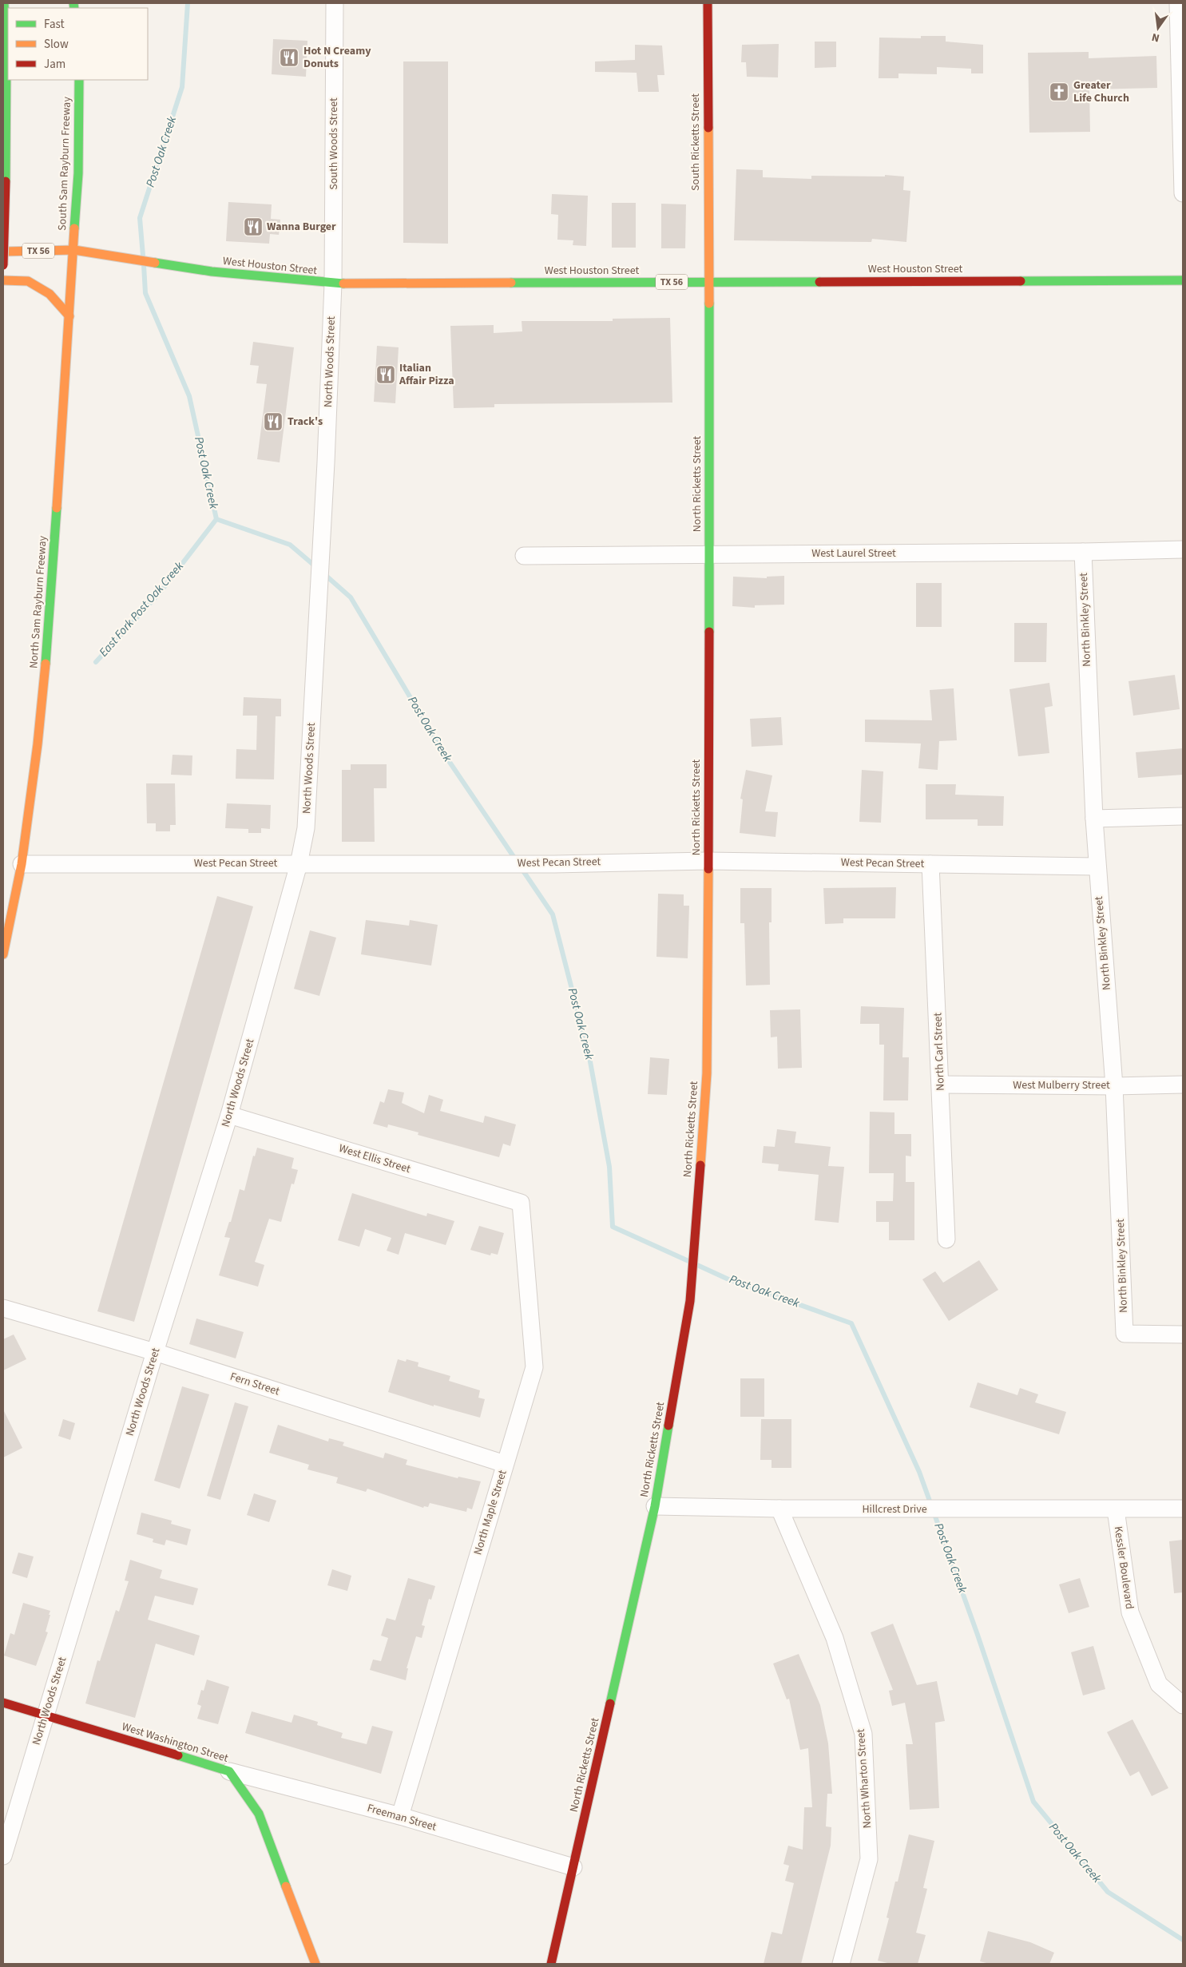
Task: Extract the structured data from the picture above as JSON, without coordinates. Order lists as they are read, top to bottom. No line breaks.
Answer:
{"streets":{"main road":["South Ricketts Street","South Sam Rayburn Freeway","TX 56","West Houston Street","North Ricketts Street","North Sam Rayburn Freeway","West Washington Street"],"street":["South Woods Street","North Woods Street","West Laurel Street","North Binkley Street","West Pecan Street","North Carl Street","West Mulberry Street","West Ellis Street","Fern Street","Hillcrest Drive","North Maple Street","Kessler Boulevard","North Wharton Street","Freeman Street"]},"crossings":[["South Ricketts Street","West Houston Street"],["South Ricketts Street","North Ricketts Street"],["South Woods Street","West Houston Street"],["South Woods Street","North Woods Street"],["South Sam Rayburn Freeway","West Houston Street"],["South Sam Rayburn Freeway","North Sam Rayburn Freeway"],["West Houston Street","North Woods Street"],["West Houston Street","North Ricketts Street"],["West Houston Street","North Sam Rayburn Freeway"],["North Woods Street","West Pecan Street"],["North Woods Street","West Ellis Street"],["North Woods Street","Fern Street"],["North Woods Street","West Washington Street"],["North Ricketts Street","West Laurel Street"],["North Ricketts Street","West Pecan Street"],["North Ricketts Street","Hillcrest Drive"],["North Ricketts Street","Freeman Street"],["West Laurel Street","North Binkley Street"],["North Sam Rayburn Freeway","West Pecan Street"],["North Binkley Street","West Pecan Street"],["North Binkley Street","West Mulberry Street"],["West Pecan Street","North Carl Street"],["North Carl Street","West Mulberry Street"],["West Ellis Street","North Maple Street"],["Fern Street","North Maple Street"],["Hillcrest Drive","Kessler Boulevard"],["Hillcrest Drive","North Wharton Street"],["North Maple Street","Freeman Street"],["West Washington Street","Freeman Street"]],"water":["Post Oak Creek","East Fork Post Oak Creek"],"places":{"restaurant":["Hot N Creamy Donuts","Wanna Burger","Italian Affair Pizza","Track's"],"church":["Greater Life Church"]},"legend":["Fast","Slow","Jam"],"north":"bottom"}
